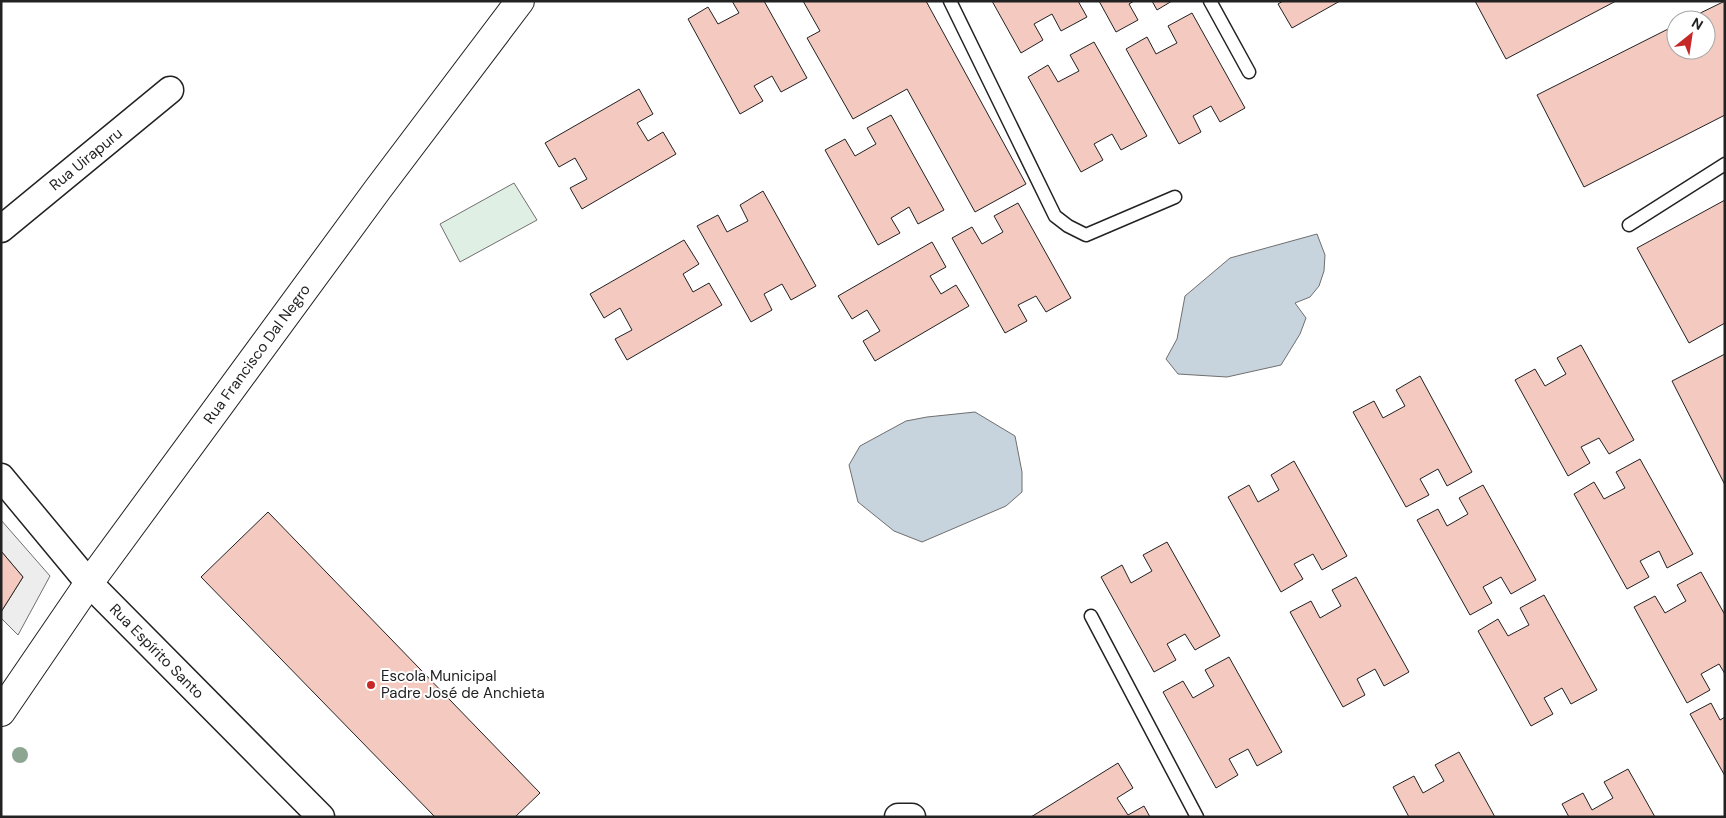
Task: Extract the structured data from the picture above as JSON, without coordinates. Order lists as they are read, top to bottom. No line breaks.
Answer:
{"streets":{"street":["Rua Uirapuru","Rua Francisco Dal Negro","Rua Espírito Santo"]},"crossings":[["Rua Francisco Dal Negro","Rua Espírito Santo"]],"places":["Escola Municipal Padre José de Anchieta"],"north":"top right"}
